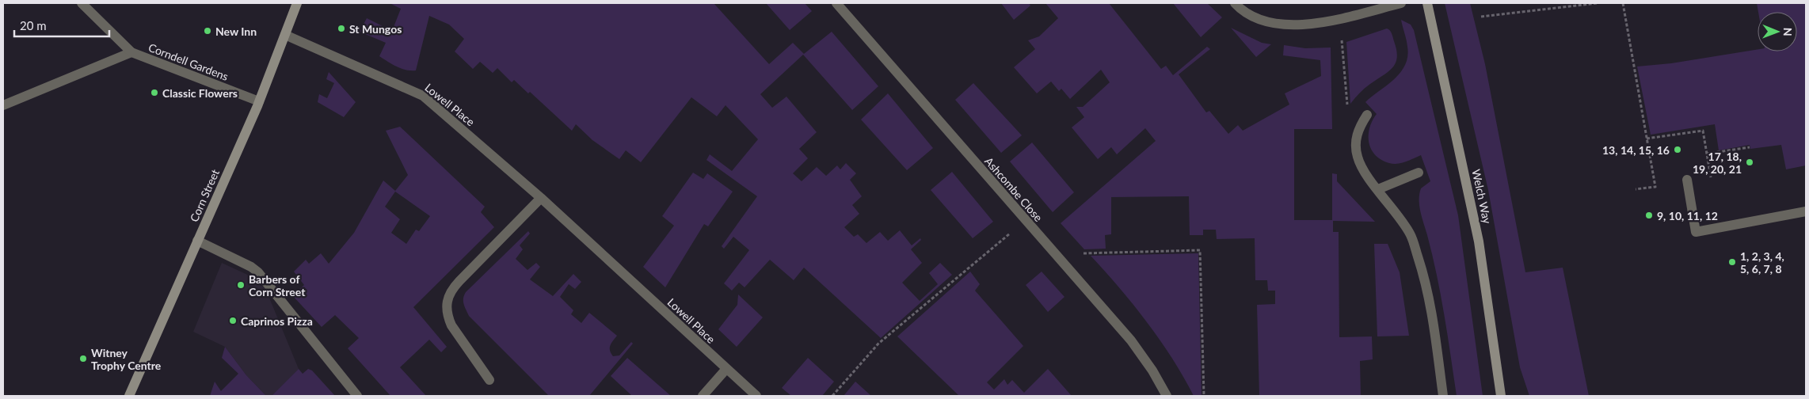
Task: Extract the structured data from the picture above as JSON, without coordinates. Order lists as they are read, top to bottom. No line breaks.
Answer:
{"streets":{"street":["Corndell Gardens","Lowell Place","Ashcombe Close","Corn Street","Welch Way"]},"crossings":[["Corndell Gardens","Corn Street"],["Lowell Place","Corn Street"]],"places":["St Mungos","New Inn","Classic Flowers","13, 14, 15, 16","17, 18, 19, 20, 21","9, 10, 11, 12","1, 2, 3, 4, 5, 6, 7, 8","Barbers of Corn Street","Caprinos Pizza","Witney Trophy Centre"],"scale_bar":"20 m","north":"right"}
